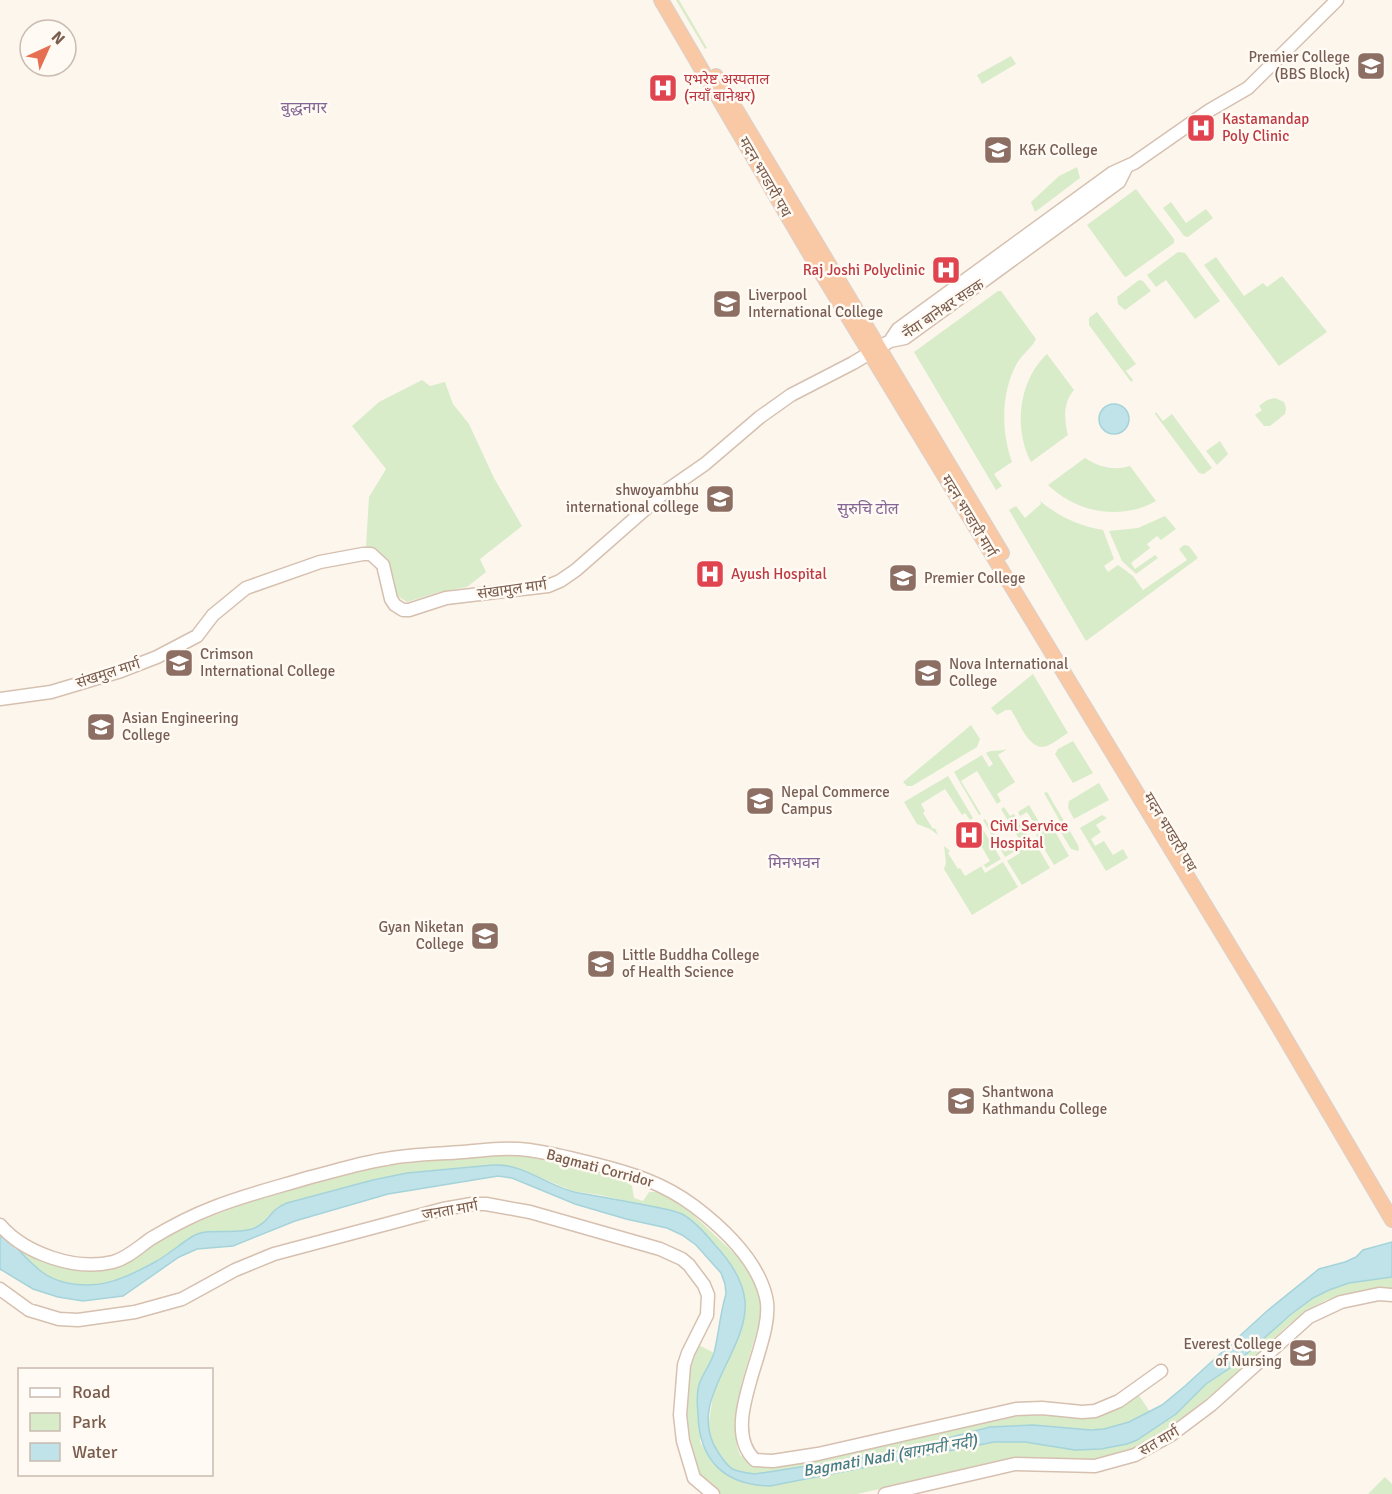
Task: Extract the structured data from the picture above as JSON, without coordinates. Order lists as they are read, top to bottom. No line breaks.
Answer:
{"streets":{"highway":["मदन भण्डारी पथ","मदन भण्डारी मार्ग"],"main road":["नँया बानेश्वर सडक","संखामुल मार्ग","संखमुल मार्ग","Bagmati Corridor","जनता मार्ग","सत मार्ग"]},"crossings":[["मदन भण्डारी पथ","नँया बानेश्वर सडक"],["मदन भण्डारी पथ","मदन भण्डारी मार्ग"],["मदन भण्डारी पथ","संखामुल मार्ग"],["नँया बानेश्वर सडक","मदन भण्डारी मार्ग"],["नँया बानेश्वर सडक","संखामुल मार्ग"],["मदन भण्डारी मार्ग","संखामुल मार्ग"],["संखामुल मार्ग","संखमुल मार्ग"]],"districts":["बुद्धनगर","सुरुचि टोल","मिनभवन"],"water":["Bagmati Nadi (बागमती नदी)"],"places":{"school or university":["Premier College (BBS Block)","K&K College","Liverpool International College","shwoyambhu international college","Premier College","Crimson International College","Nova International College","Asian Engineering College","Nepal Commerce Campus","Gyan Niketan College","Little Buddha College of Health Science","Shantwona Kathmandu College","Everest College of Nursing"],"hospital":["एभरेष्ट अस्पताल (नयाँ बानेश्वर)","Kastamandap Poly Clinic","Raj Joshi Polyclinic","Ayush Hospital","Civil Service Hospital"]},"legend":["Road","Park","Water"],"north":"top right"}
